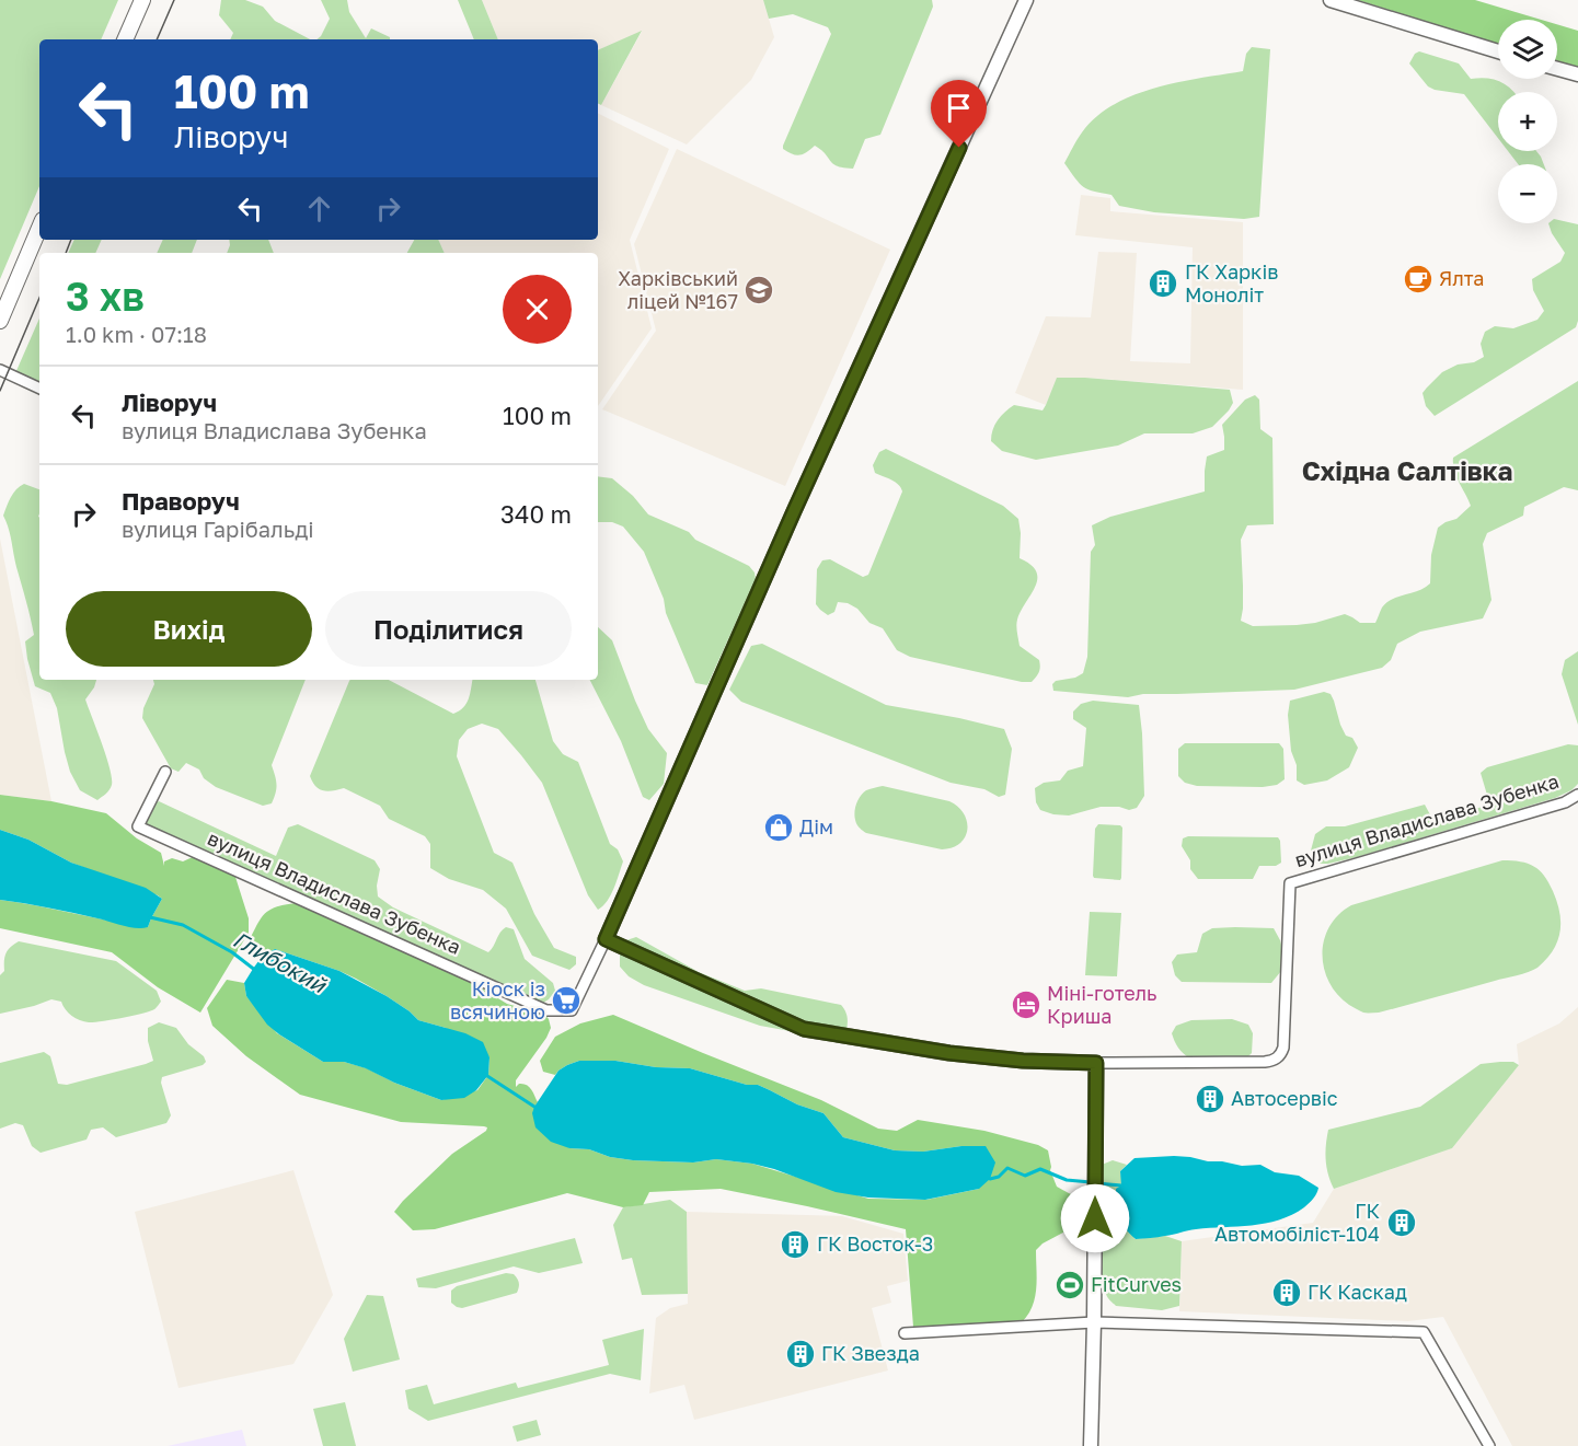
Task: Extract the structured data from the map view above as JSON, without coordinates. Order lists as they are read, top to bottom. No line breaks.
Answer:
{"streets":{"street":["вулиця Владислава Зубенка"]},"districts":["Східна Салтівка"],"water":["Глибокий"],"places":{"cafe":["Ялта"],"building":["ГК Харків Моноліт","Автосервіс","ГК Автомобіліст-104","ГК Восток-3","ГК Каскад","ГК Звезда"],"school or university":["Харківський ліцей №167"],"shop":["Дім"],"supermarket":["Кіоск із всячиною"],"hotel":["Міні-готель Криша"],"sports":["FitCurves"]},"page":{"map_buttons":["+","−"],"turn":["100 m","Ліворуч"],"heading":["3 хв","1.0 km · 07:18"],"list":[{"name":"Ліворуч","note":"вулиця Владислава Зубенка","value":"100 m"},{"name":"Праворуч","note":"вулиця Гарібальді","value":"340 m"}],"buttons":["Вихід","Поділитися"]}}
